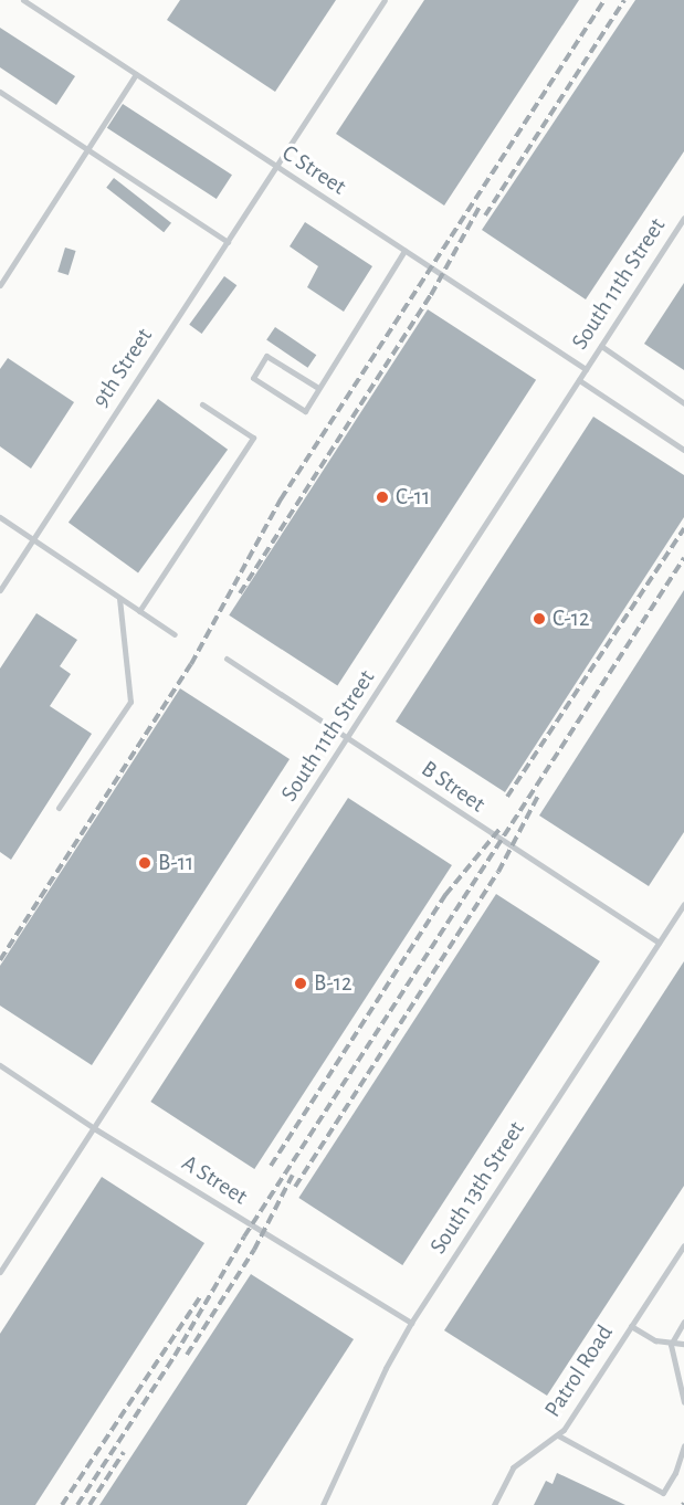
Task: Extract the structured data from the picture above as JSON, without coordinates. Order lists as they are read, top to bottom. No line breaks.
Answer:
{"streets":{"lane":["C Street","South 11th Street","9th Street","B Street","A Street","South 13th Street","Patrol Road"]},"crossings":[["C Street","South 11th Street"],["C Street","9th Street"],["South 11th Street","B Street"],["South 11th Street","A Street"],["B Street","South 13th Street"],["A Street","South 13th Street"]],"places":["C-11","C-12","B-11","B-12"]}
